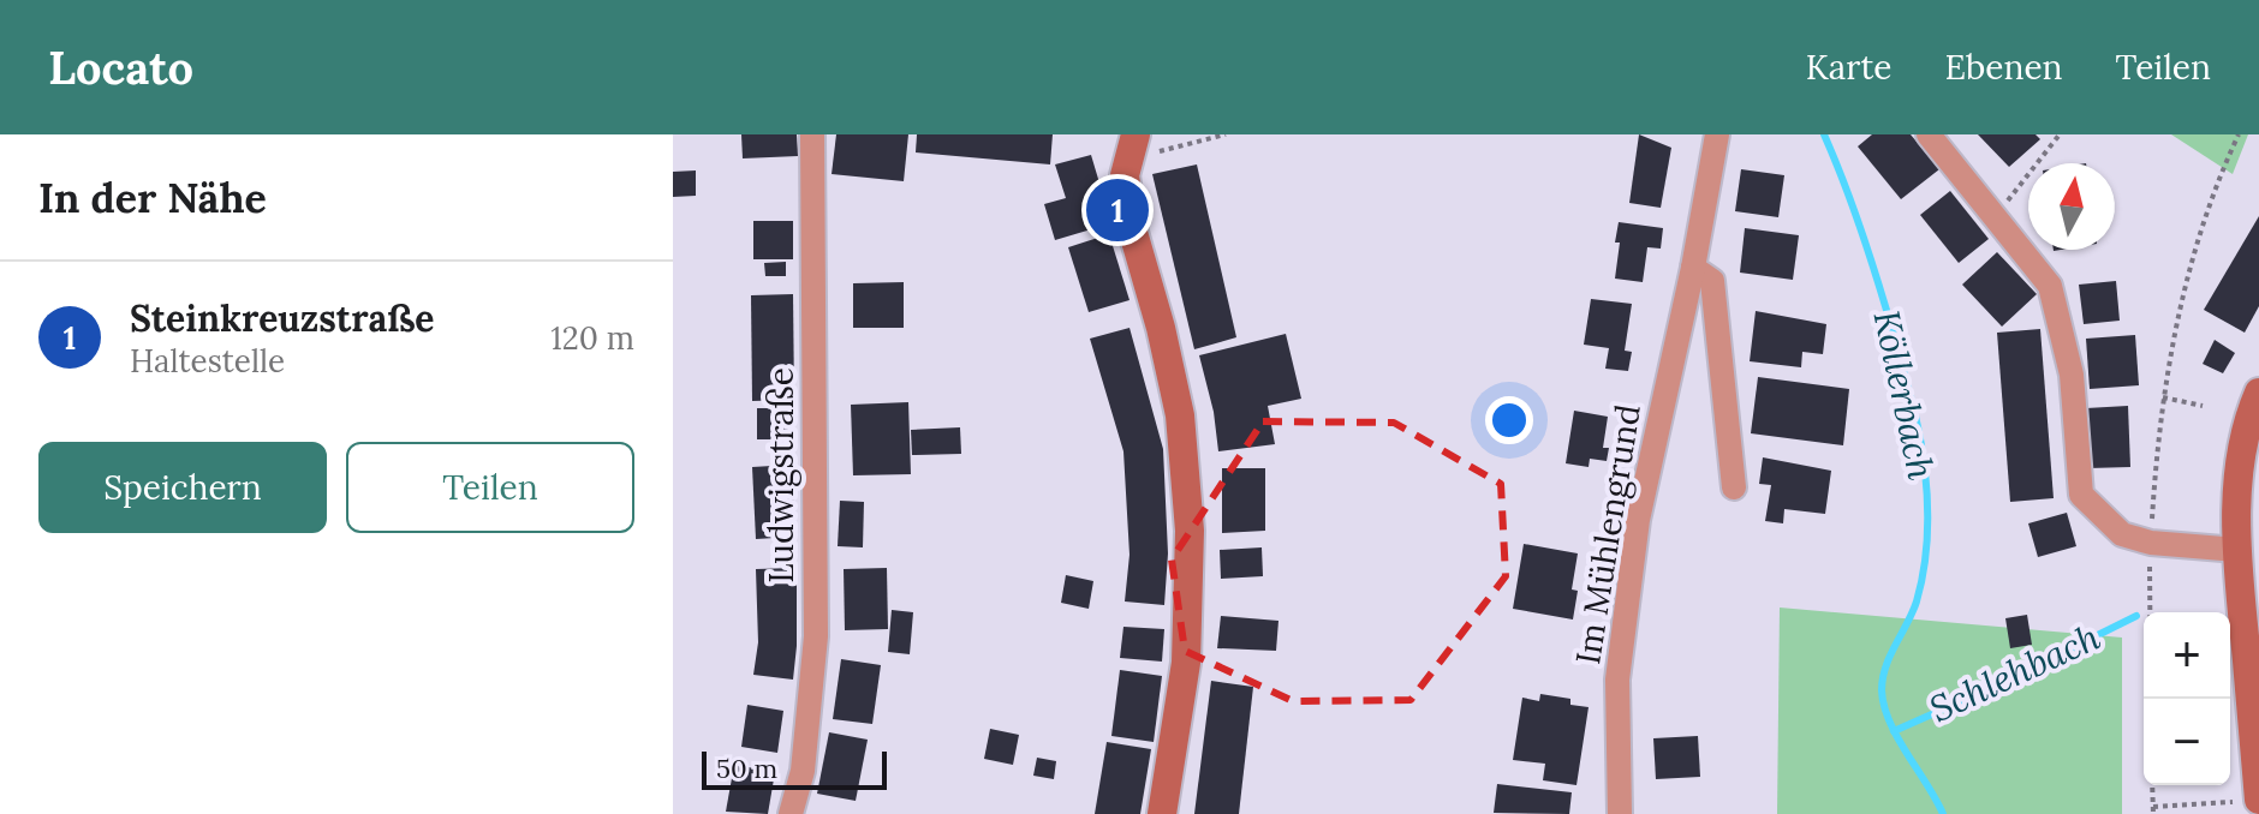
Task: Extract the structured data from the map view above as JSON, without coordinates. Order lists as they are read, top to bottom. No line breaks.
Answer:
{"streets":{"street":["Ludwigstraße","Im Mühlengrund"]},"water":["Köllerbach","Schlehbach"],"scale_bar":"50 m","north":"top","page":{"header":"Locato","nav":["Karte","Ebenen","Teilen"],"heading":"In der Nähe","pins":"1","list":[{"mark":"1","name":"Steinkreuzstraße","note":"Haltestelle","value":"120 m"}],"buttons":["Speichern","Teilen"],"map_buttons":["+","−"],"scale":"50 m"}}
